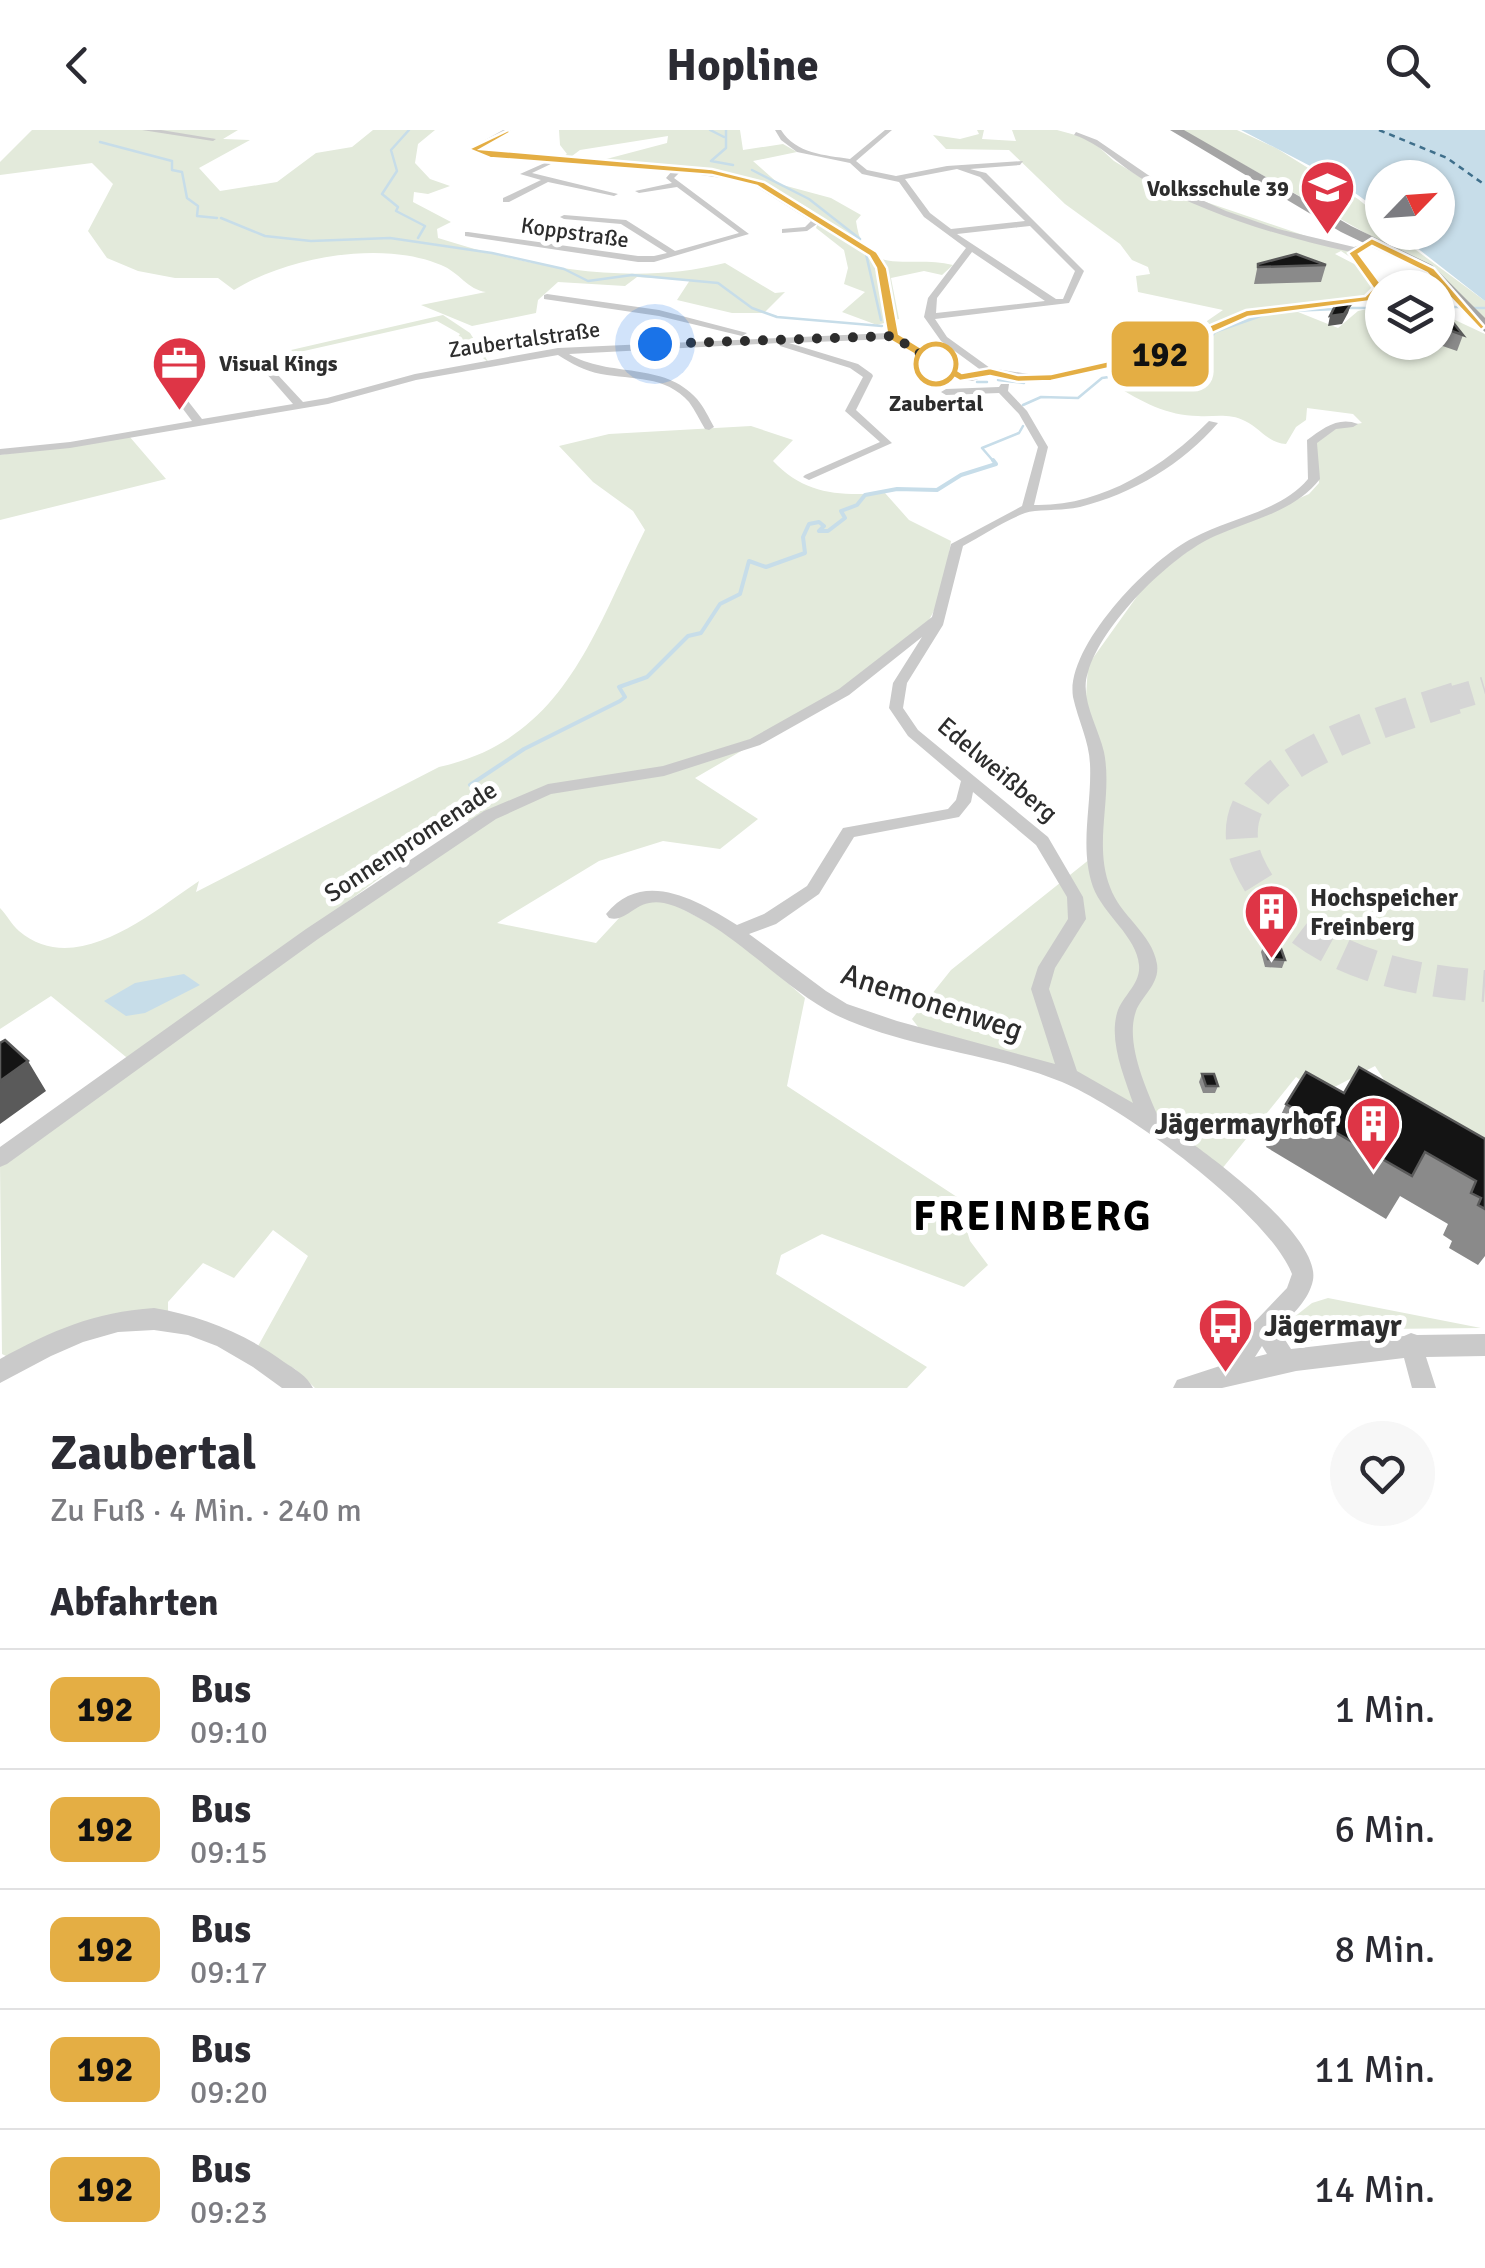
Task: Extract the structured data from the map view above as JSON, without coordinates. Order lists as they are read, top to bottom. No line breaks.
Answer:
{"streets":{"street":["Koppstraße","Zaubertalstraße","Edelweißberg","Sonnenpromenade","Anemonenweg"]},"crossings":[["Edelweißberg","Sonnenpromenade"],["Edelweißberg","Anemonenweg"]],"districts":["FREINBERG"],"places":{"school or university":["Volksschule 39"],"other":["Zaubertal"],"office":["Visual Kings"],"building":["Hochspeicher Freinberg","Jägermayrhof"],"bus stop":["Jägermayr"]},"lines":["bus line 192"],"north":"top right","page":{"header":"Hopline","on_map":"192","heading":[["Zaubertal","Zu Fuß · 4 Min. · 240 m"],"Abfahrten"],"list":[{"mark":"192","name":"Bus","note":"09:10","value":"1 Min."},{"mark":"192","name":"Bus","note":"09:15","value":"6 Min."},{"mark":"192","name":"Bus","note":"09:17","value":"8 Min."},{"mark":"192","name":"Bus","note":"09:20","value":"11 Min."},{"mark":"192","name":"Bus","note":"09:23","value":"14 Min."}]}}
